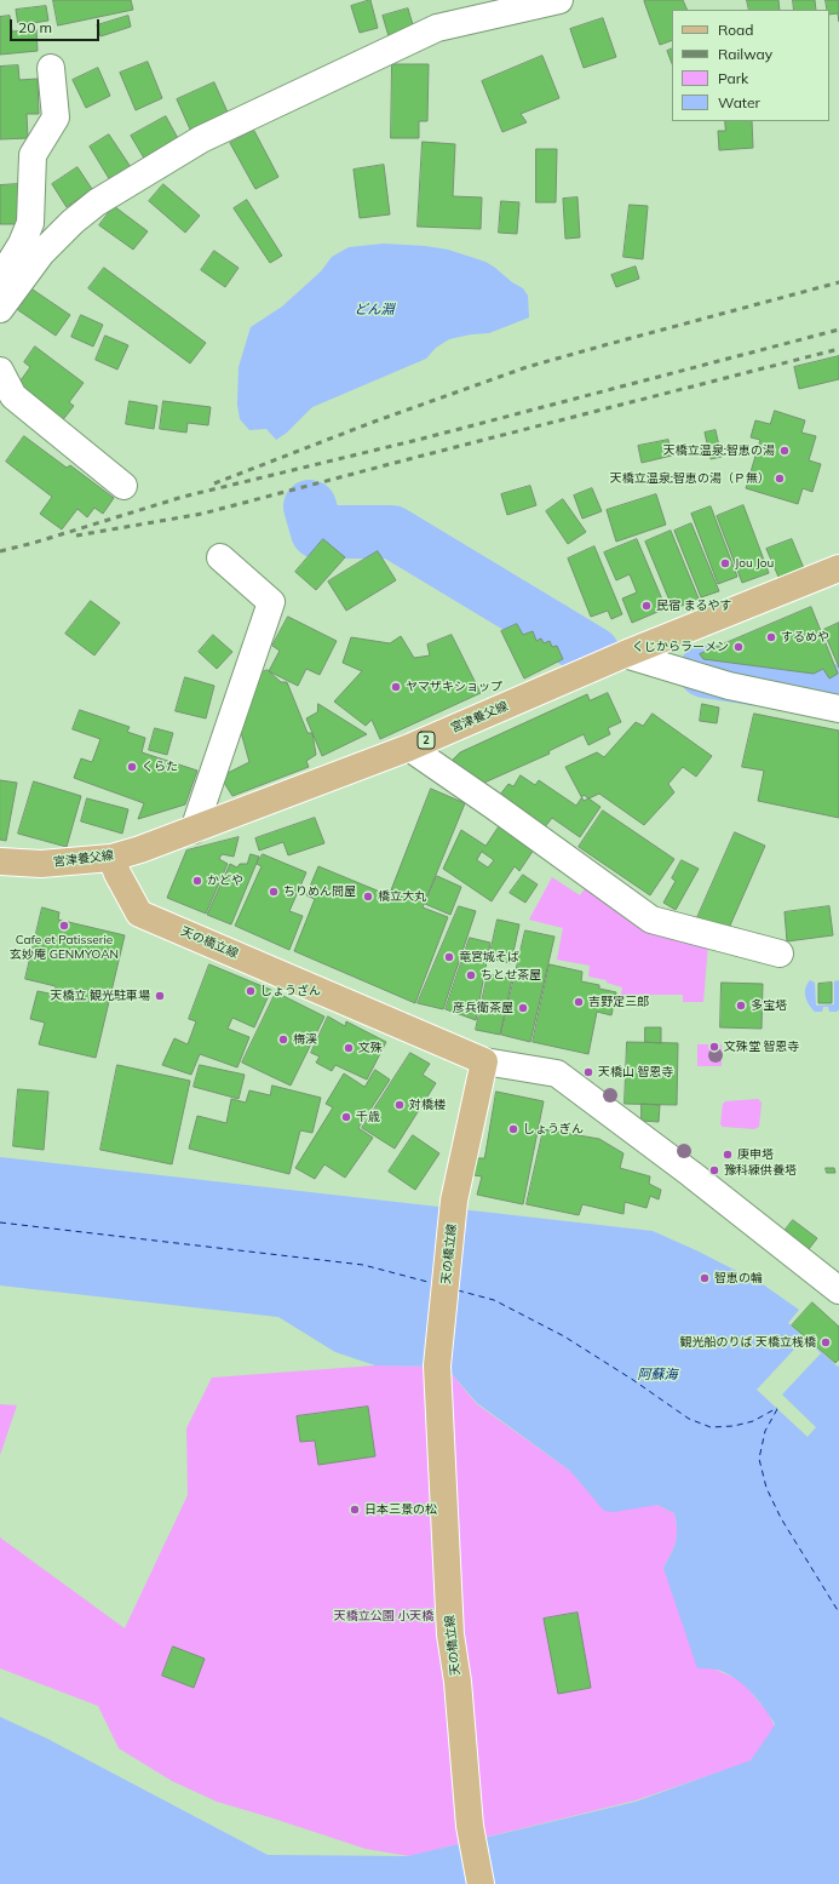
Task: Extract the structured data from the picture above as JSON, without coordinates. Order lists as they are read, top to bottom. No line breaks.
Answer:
{"streets":{"main road":["宮津養父線","2","天の橋立線"]},"crossings":[["宮津養父線","天の橋立線"]],"water":["どん淵","阿蘇海"],"parks":["天橋立公園 小天橋"],"places":["天橋立温泉;智恵の湯","天橋立温泉;智恵の湯（Ｐ無）","Jou Jou","民宿 まるやす","するめや","くじからラーメン","ヤマザキショップ","くらた","かどや","ちりめん問屋","橋立大丸","Cafe et Patisserie 玄妙庵 GENMYOAN","竜宮城そば","ちとせ茶屋","しょうざん","天橋立 観光駐車場","吉野定三郎","多宝塔","彦兵衛茶屋","梅渓","文殊堂 智恩寺","文殊","天橋山 智恩寺","対橋楼","千歳","しょうぎん","庚申塔","豫科練供養塔","智恵の輪","観光船のりば 天橋立桟橋","日本三景の松"],"legend":["Road","Railway","Park","Water"],"scale_bar":"20 m"}
